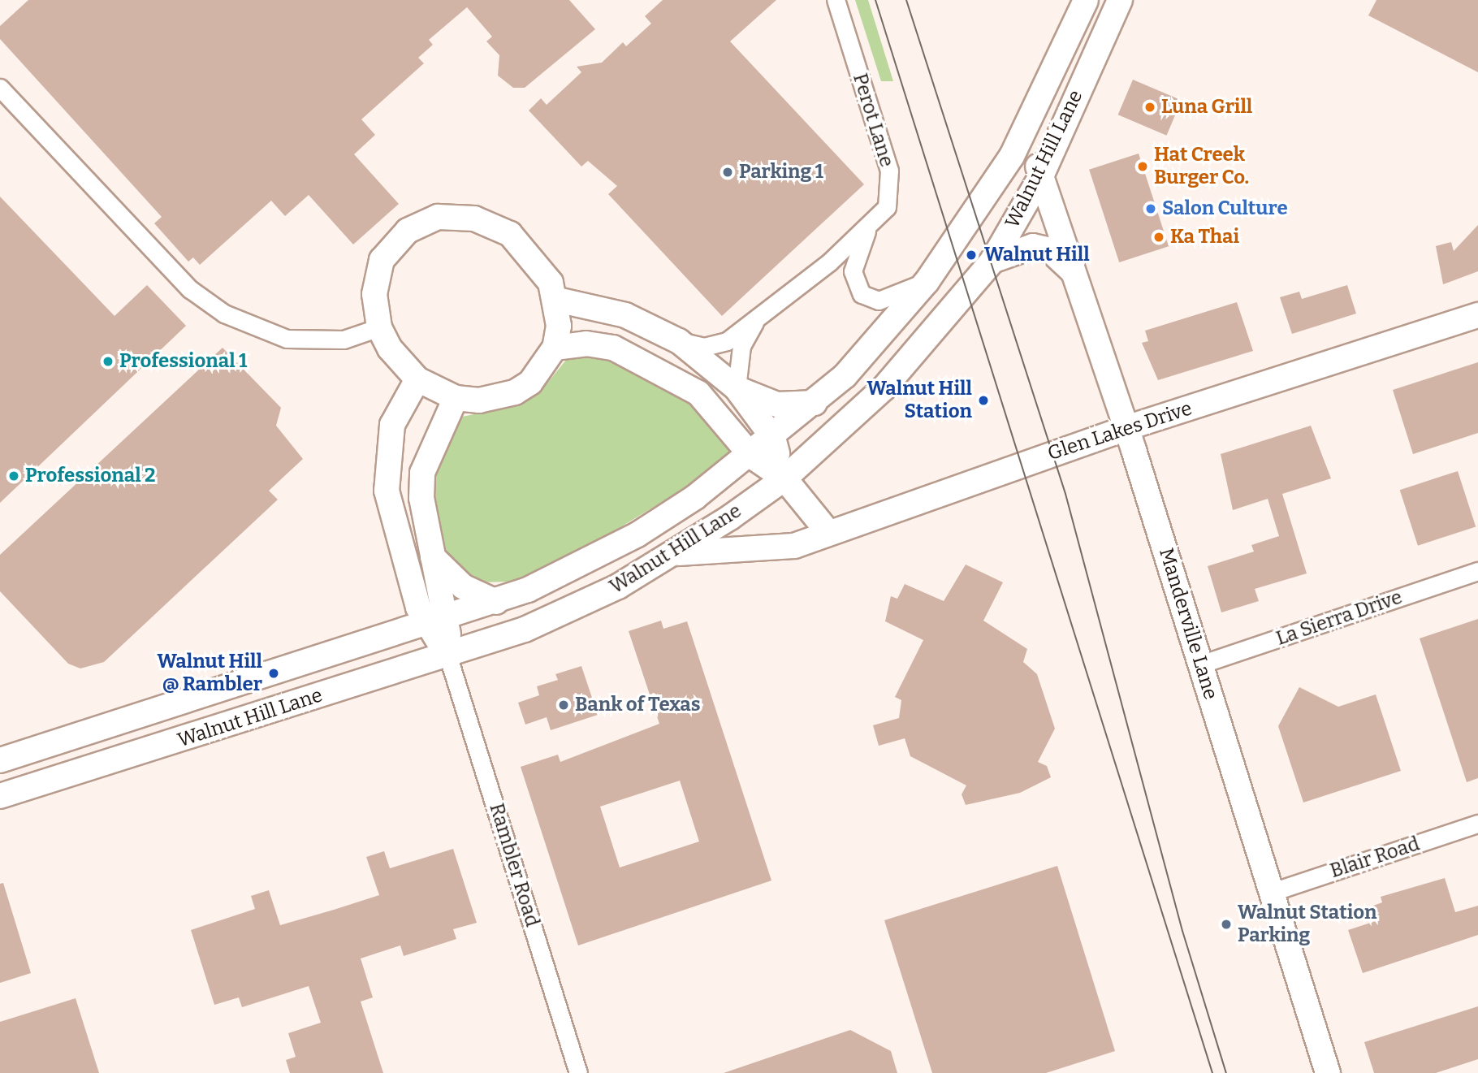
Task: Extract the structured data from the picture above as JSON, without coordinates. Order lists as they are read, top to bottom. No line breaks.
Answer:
{"streets":{"street":["Perot Lane","Walnut Hill Lane","Glen Lakes Drive","La Sierra Drive","Manderville Lane","Blair Road","Rambler Road"]},"crossings":[["Walnut Hill Lane","Glen Lakes Drive"],["Walnut Hill Lane","Manderville Lane"],["Walnut Hill Lane","Rambler Road"],["Glen Lakes Drive","Manderville Lane"],["La Sierra Drive","Manderville Lane"],["Manderville Lane","Blair Road"]],"places":["Luna Grill","Hat Creek Burger Co.","Parking 1","Salon Culture","Ka Thai","Walnut Hill","Professional 1","Walnut Hill Station","Professional 2","Walnut Hill @ Rambler","Bank of Texas","Walnut Station Parking"]}
